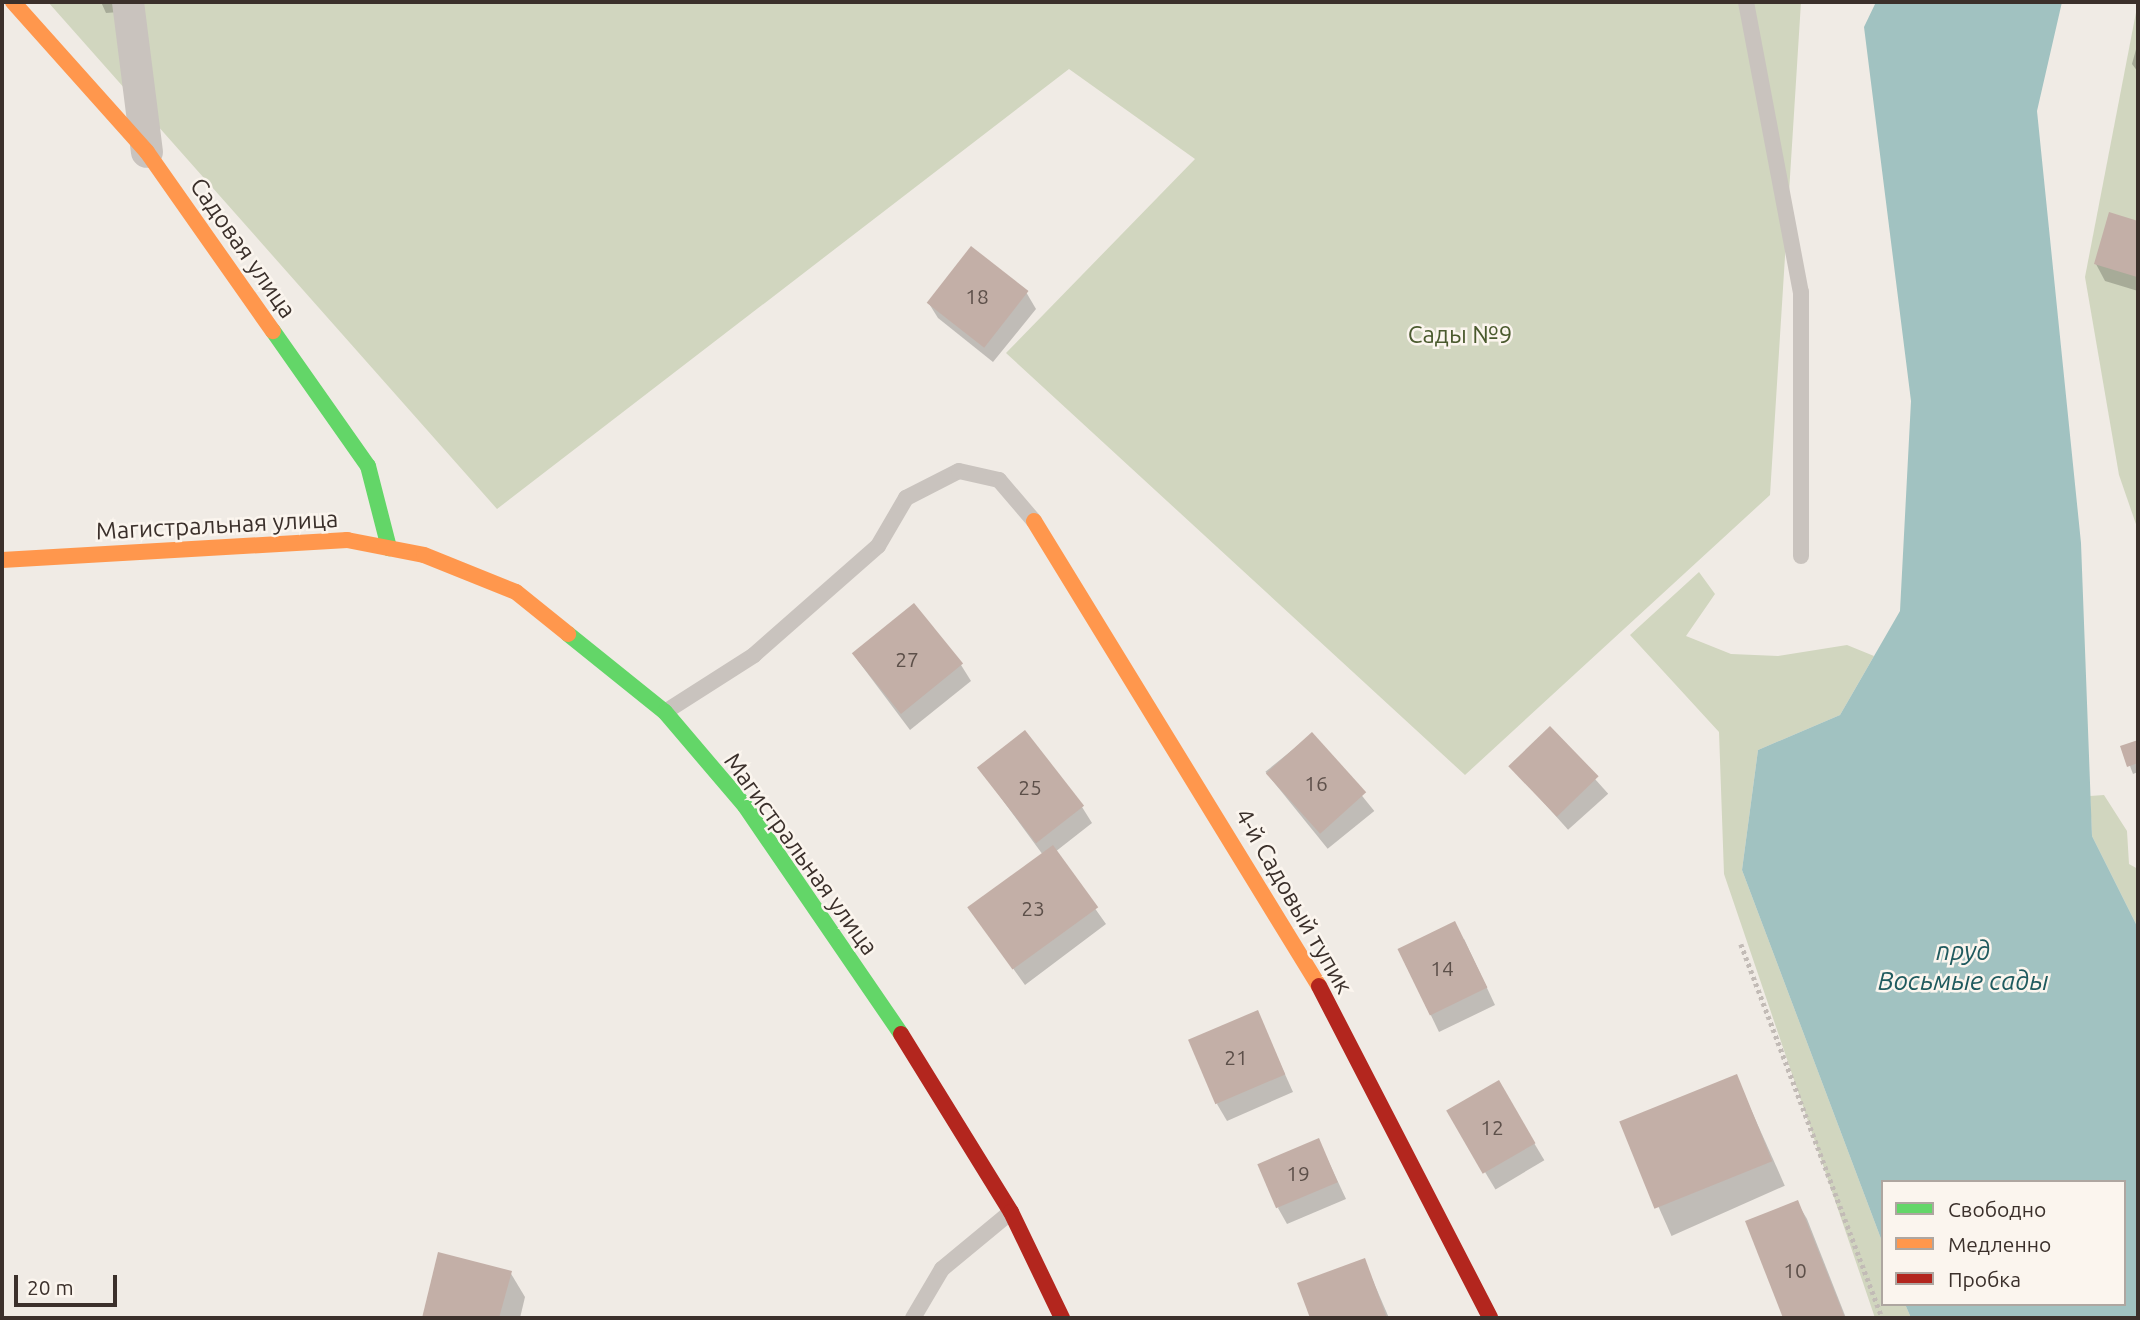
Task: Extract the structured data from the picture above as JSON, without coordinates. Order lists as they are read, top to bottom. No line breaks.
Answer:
{"streets":{"street":["Садовая улица","Магистральная улица","4-й Садовый тупик"]},"crossings":[["Садовая улица","Магистральная улица"]],"water":["пруд Восьмые сады"],"parks":["Сады №9"],"house_numbers":["18","27","16","25","23","14","21","12","19","10"],"legend":["Свободно","Медленно","Пробка"],"scale_bar":"20 m"}
